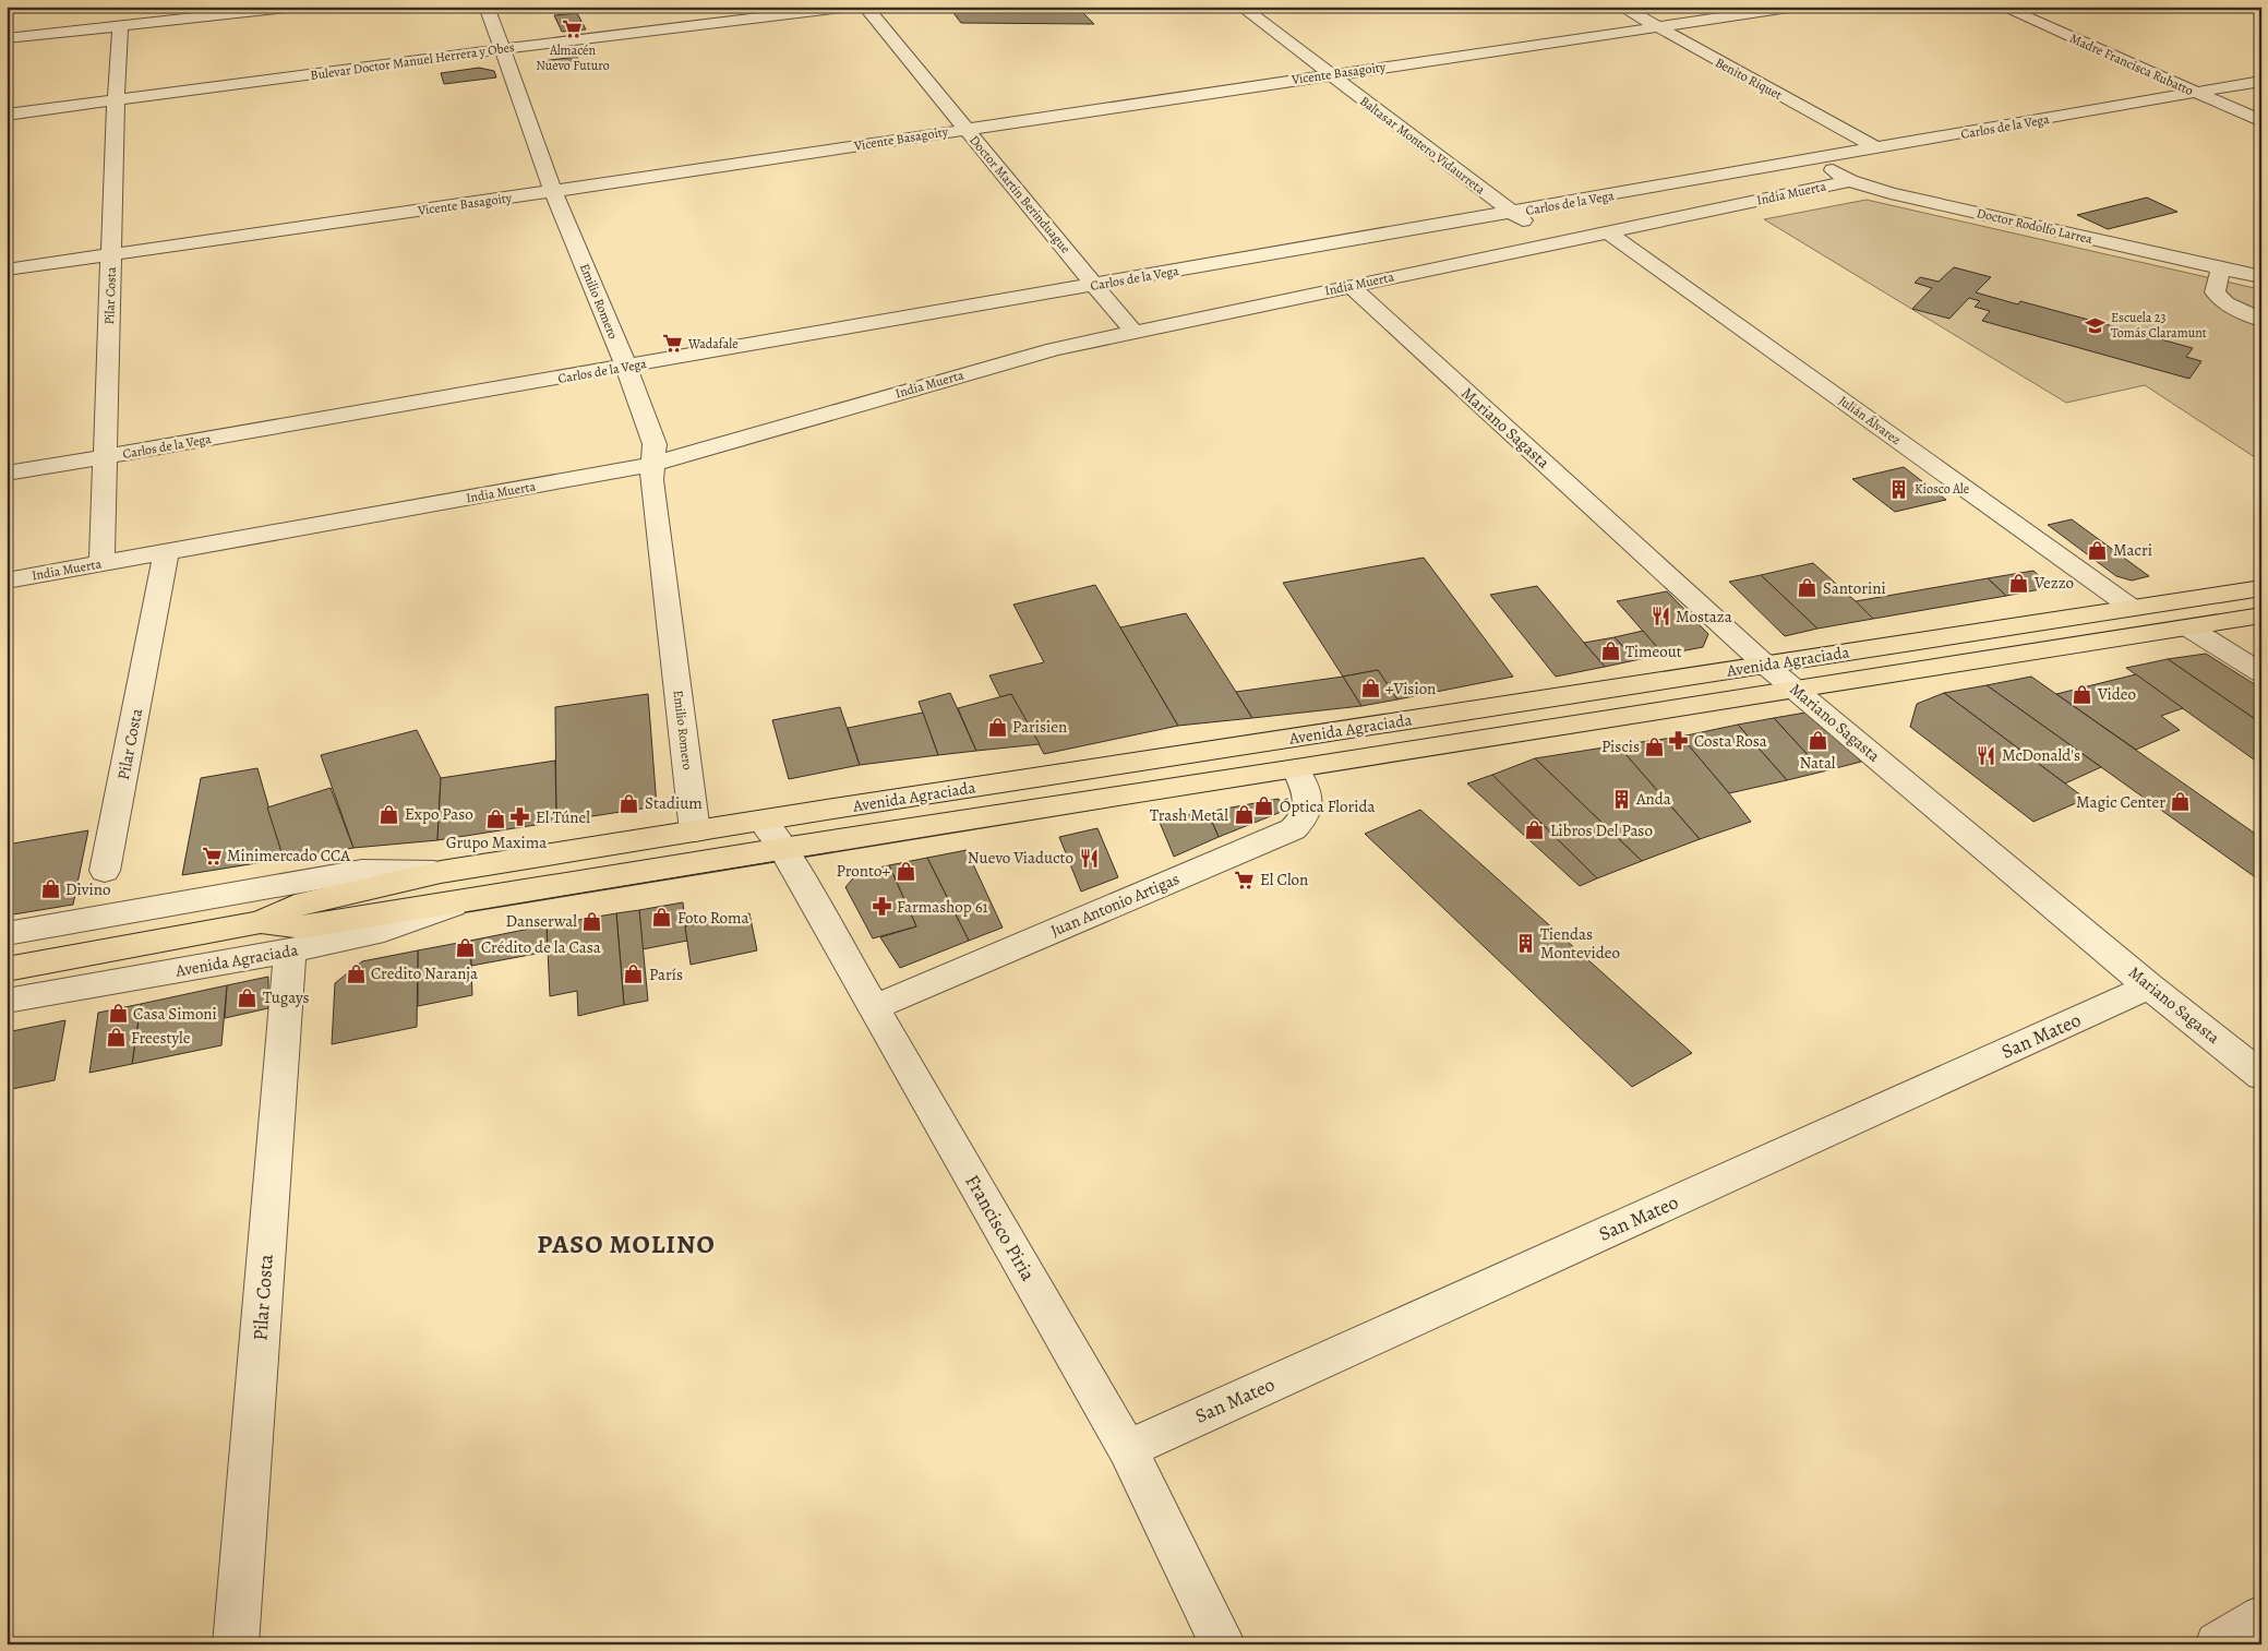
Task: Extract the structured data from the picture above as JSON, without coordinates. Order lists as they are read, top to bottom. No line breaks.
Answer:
{"streets":{"main road":["Avenida Agraciada"],"street":["Bulevar Doctor Manuel Herrera y Obes","Madre Francisca Rubatto","Vicente Basagoity","Benito Riquet","Carlos de la Vega","Baltasar Montero Vidaurreta","India Muerta","Doctor Martín Berinduague","Doctor Rodolfo Larrea","Pilar Costa","Emilio Romero","Julián Álvarez","Mariano Sagasta","Juan Antonio Artigas","San Mateo","Francisco Piria"]},"crossings":[["Bulevar Doctor Manuel Herrera y Obes","Pilar Costa"],["Bulevar Doctor Manuel Herrera y Obes","Emilio Romero"],["Madre Francisca Rubatto","Carlos de la Vega"],["Vicente Basagoity","Benito Riquet"],["Vicente Basagoity","Baltasar Montero Vidaurreta"],["Vicente Basagoity","Doctor Martín Berinduague"],["Vicente Basagoity","Pilar Costa"],["Vicente Basagoity","Emilio Romero"],["Benito Riquet","Carlos de la Vega"],["Carlos de la Vega","Baltasar Montero Vidaurreta"],["Carlos de la Vega","Doctor Martín Berinduague"],["Carlos de la Vega","Doctor Rodolfo Larrea"],["Carlos de la Vega","Pilar Costa"],["Carlos de la Vega","Emilio Romero"],["Baltasar Montero Vidaurreta","India Muerta"],["India Muerta","Doctor Martín Berinduague"],["India Muerta","Doctor Rodolfo Larrea"],["India Muerta","Pilar Costa"],["India Muerta","Emilio Romero"],["India Muerta","Julián Álvarez"],["India Muerta","Mariano Sagasta"],["Pilar Costa","Avenida Agraciada"],["Emilio Romero","Avenida Agraciada"],["Julián Álvarez","Avenida Agraciada"],["Mariano Sagasta","Avenida Agraciada"],["Mariano Sagasta","San Mateo"],["Avenida Agraciada","Juan Antonio Artigas"],["Avenida Agraciada","Francisco Piria"],["Juan Antonio Artigas","Francisco Piria"],["San Mateo","Francisco Piria"]],"districts":["PASO MOLINO"],"places":{"supermarket":["Almacén Nuevo Futuro","Wadafale","Minimercado CCA","El Clon"],"school or university":["Escuela 23 Tomás Claramunt"],"building":["Kiosco Ale","Anda","Tiendas Montevideo"],"shop":["Macri","Vezzo","Santorini","Timeout","+Vision","Video","Parisien","Natal","Piscis","Magic Center","Stadium","Óptica Florida","Expo Paso","Trash Metal","Grupo Maxima","Libros Del Paso","Pronto+","Divino","Foto Roma","Danserwal","Crédito de la Casa","Credito Naranja","París","Tugays","Casa Simoni","Freestyle"],"restaurant":["Mostaza","McDonald's","Nuevo Viaducto"],"pharmacy":["Costa Rosa","El Túnel","Farmashop 61"]}}
